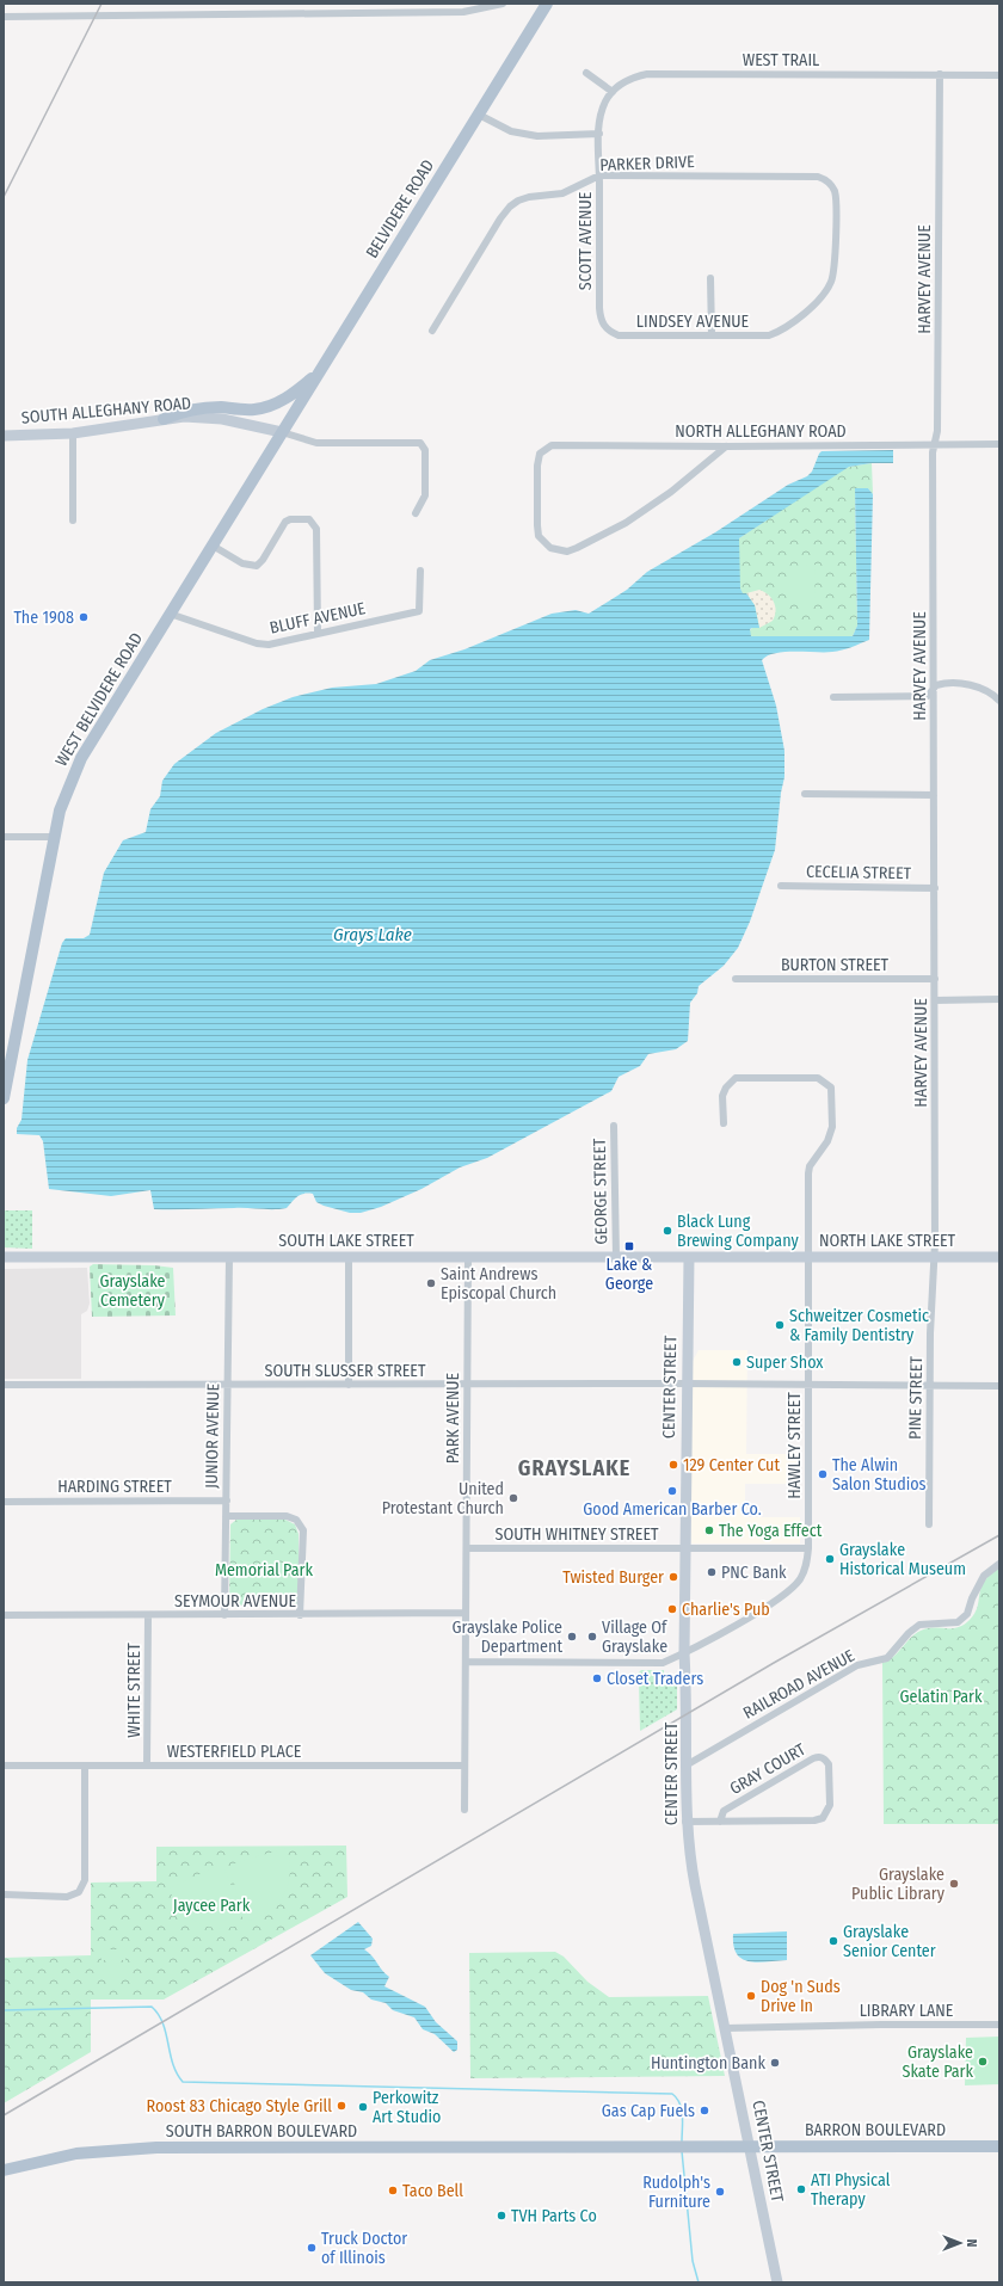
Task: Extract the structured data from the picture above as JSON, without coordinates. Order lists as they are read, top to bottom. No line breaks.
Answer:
{"streets":{"main road":["BELVIDERE ROAD","WEST BELVIDERE ROAD","BARRON BOULEVARD","SOUTH BARRON BOULEVARD"],"street":["WEST TRAIL","PARKER DRIVE","SCOTT AVENUE","HARVEY AVENUE","LINDSEY AVENUE","SOUTH ALLEGHANY ROAD","NORTH ALLEGHANY ROAD","BLUFF AVENUE","CECELIA STREET","BURTON STREET","GEORGE STREET","SOUTH LAKE STREET","NORTH LAKE STREET","SOUTH SLUSSER STREET","CENTER STREET","PINE STREET","PARK AVENUE","JUNIOR AVENUE","HAWLEY STREET","HARDING STREET","SOUTH WHITNEY STREET","SEYMOUR AVENUE","RAILROAD AVENUE","WHITE STREET","WESTERFIELD PLACE","GRAY COURT","LIBRARY LANE"]},"crossings":[["WEST TRAIL","SCOTT AVENUE"],["WEST TRAIL","HARVEY AVENUE"],["PARKER DRIVE","SCOTT AVENUE"],["PARKER DRIVE","LINDSEY AVENUE"],["BELVIDERE ROAD","SOUTH ALLEGHANY ROAD"],["BELVIDERE ROAD","WEST BELVIDERE ROAD"],["SCOTT AVENUE","LINDSEY AVENUE"],["HARVEY AVENUE","NORTH ALLEGHANY ROAD"],["HARVEY AVENUE","CECELIA STREET"],["HARVEY AVENUE","BURTON STREET"],["HARVEY AVENUE","NORTH LAKE STREET"],["HARVEY AVENUE","PINE STREET"],["SOUTH ALLEGHANY ROAD","WEST BELVIDERE ROAD"],["BLUFF AVENUE","WEST BELVIDERE ROAD"],["GEORGE STREET","SOUTH LAKE STREET"],["SOUTH LAKE STREET","NORTH LAKE STREET"],["SOUTH LAKE STREET","CENTER STREET"],["SOUTH LAKE STREET","PARK AVENUE"],["SOUTH LAKE STREET","JUNIOR AVENUE"],["NORTH LAKE STREET","CENTER STREET"],["NORTH LAKE STREET","PINE STREET"],["NORTH LAKE STREET","HAWLEY STREET"],["SOUTH SLUSSER STREET","CENTER STREET"],["SOUTH SLUSSER STREET","PINE STREET"],["SOUTH SLUSSER STREET","PARK AVENUE"],["SOUTH SLUSSER STREET","JUNIOR AVENUE"],["SOUTH SLUSSER STREET","HAWLEY STREET"],["CENTER STREET","HAWLEY STREET"],["CENTER STREET","SOUTH WHITNEY STREET"],["CENTER STREET","RAILROAD AVENUE"],["CENTER STREET","LIBRARY LANE"],["CENTER STREET","BARRON BOULEVARD"],["CENTER STREET","SOUTH BARRON BOULEVARD"],["PARK AVENUE","SOUTH WHITNEY STREET"],["PARK AVENUE","SEYMOUR AVENUE"],["PARK AVENUE","WESTERFIELD PLACE"],["JUNIOR AVENUE","HARDING STREET"],["JUNIOR AVENUE","SEYMOUR AVENUE"],["HAWLEY STREET","SOUTH WHITNEY STREET"],["SEYMOUR AVENUE","WHITE STREET"],["WHITE STREET","WESTERFIELD PLACE"],["BARRON BOULEVARD","SOUTH BARRON BOULEVARD"]],"districts":["GRAYSLAKE"],"water":["Grays Lake"],"parks":["Grayslake Cemetery","Memorial Park","Gelatin Park","Jaycee Park"],"places":{"other":["The 1908","Black Lung Brewing Company","Saint Andrews Episcopal Church","Schweitzer Cosmetic & Family Dentistry","Super Shox","129 Center Cut","The Alwin Salon Studios","Good American Barber Co.","United Protestant Church","The Yoga Effect","Grayslake Historical Museum","PNC Bank","Twisted Burger","Charlie's Pub","Grayslake Police Department","Village Of Grayslake","Closet Traders","Grayslake Public Library","Grayslake Senior Center","Dog 'n Suds Drive In","Grayslake Skate Park","Huntington Bank","Roost 83 Chicago Style Grill","Perkowitz Art Studio","Gas Cap Fuels","ATI Physical Therapy","Taco Bell","Rudolph's Furniture","TVH Parts Co","Truck Doctor of Illinois"],"transit":["Lake & George"]},"north":"right"}
